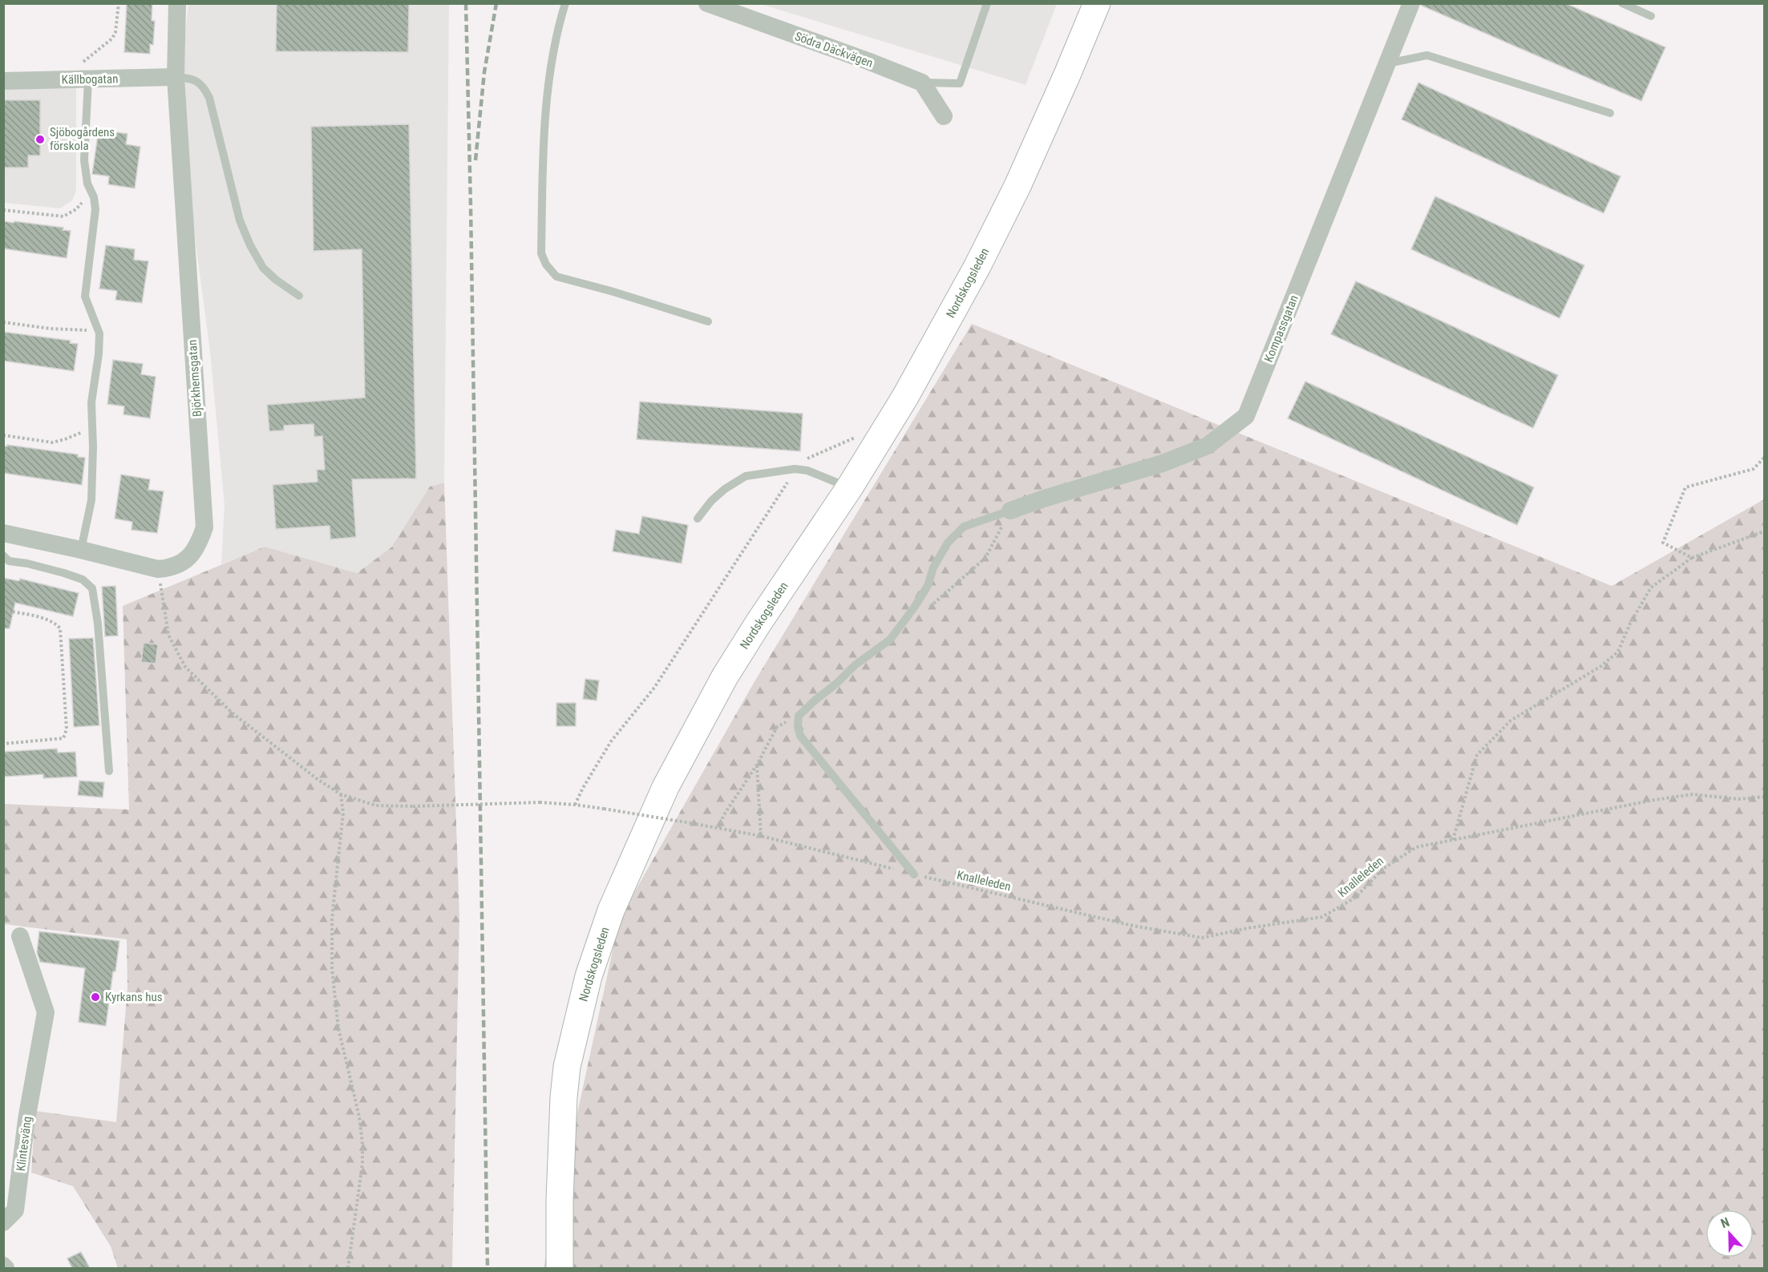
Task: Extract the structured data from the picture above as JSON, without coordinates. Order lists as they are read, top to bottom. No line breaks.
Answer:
{"streets":{"main road":["Nordskogsleden"],"street":["Södra Däckvägen","Källbogatan","Kompassgatan","Björkhemsgatan","Klintesväng"],"path":["Knalleleden"]},"crossings":[["Källbogatan","Björkhemsgatan"],["Björkhemsgatan","Knalleleden"]],"places":["Sjöbogårdens förskola","Kyrkans hus"],"north":"top"}
